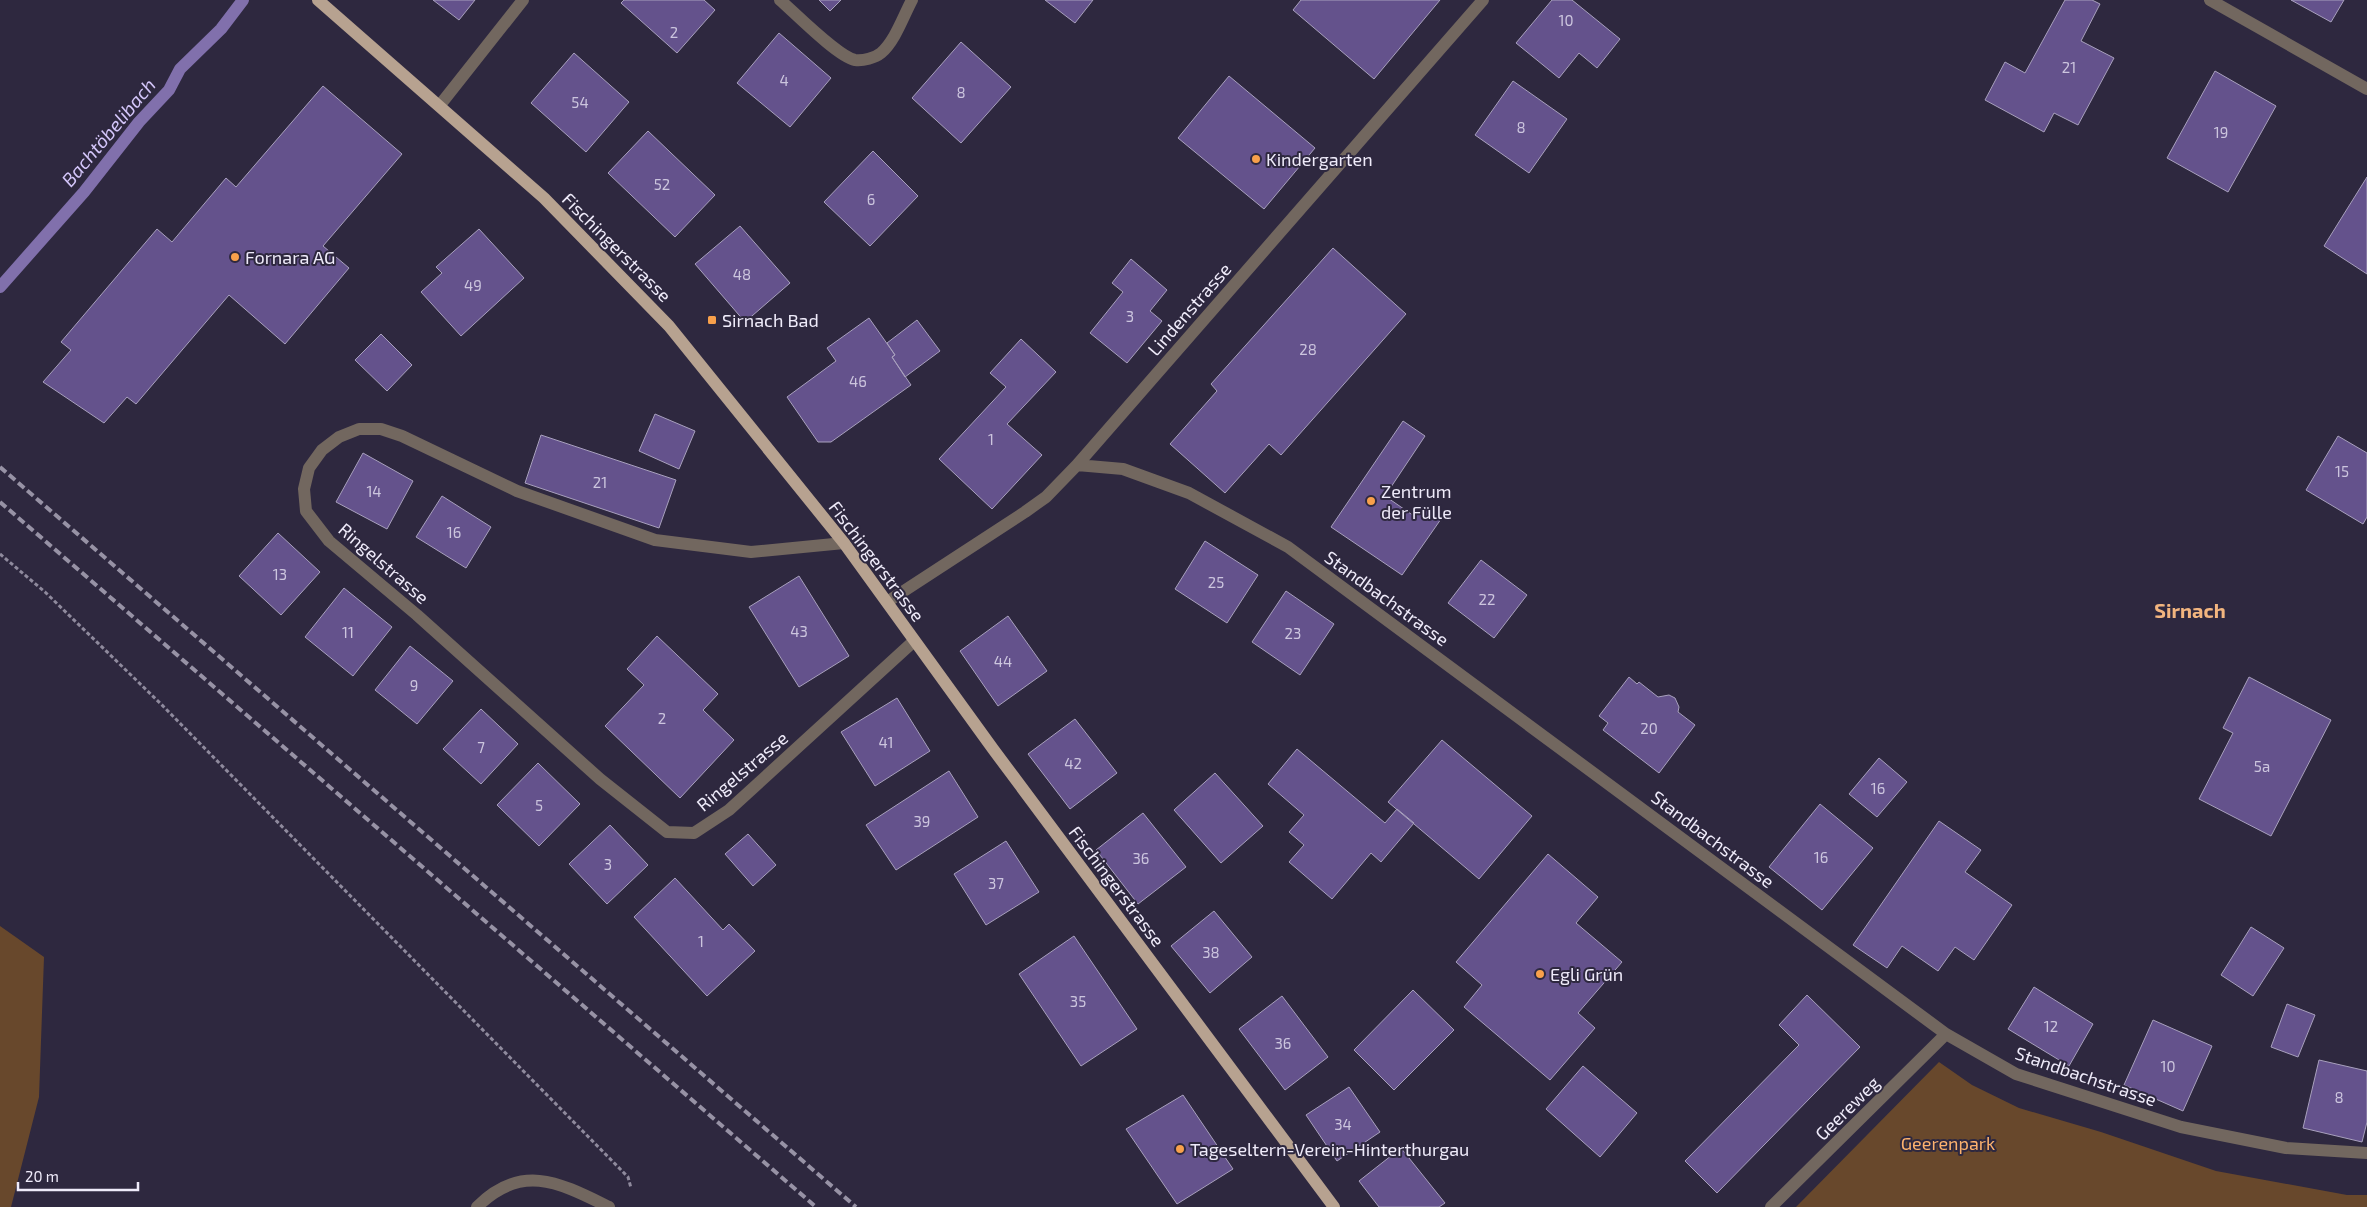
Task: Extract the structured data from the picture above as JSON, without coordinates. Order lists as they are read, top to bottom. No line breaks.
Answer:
{"streets":{"main road":["Fischingerstrasse"],"street":["Lindenstrasse","Ringelstrasse","Standbachstrasse","Geereweg"]},"crossings":[["Fischingerstrasse","Lindenstrasse"],["Fischingerstrasse","Ringelstrasse"],["Lindenstrasse","Standbachstrasse"],["Standbachstrasse","Geereweg"]],"districts":["Sirnach"],"water":["Bachtöbelibach"],"parks":["Geerenpark"],"places":{"other":["Kindergarten","Fornara AG","Zentrum der Fülle","Egli Grün","Tageseltern-Verein-Hinterthurgau"],"transit":["Sirnach Bad"]},"house_numbers":["10","2","21","4","8","54","8","19","52","6","48","49","3","28","46","1","15","21","14","16","13","25","22","43","11","23","44","9","2","20","41","7","42","5a","16","5","39","16","36","3","37","1","38","35","12","36","10","8","34"],"scale_bar":"20 m"}
